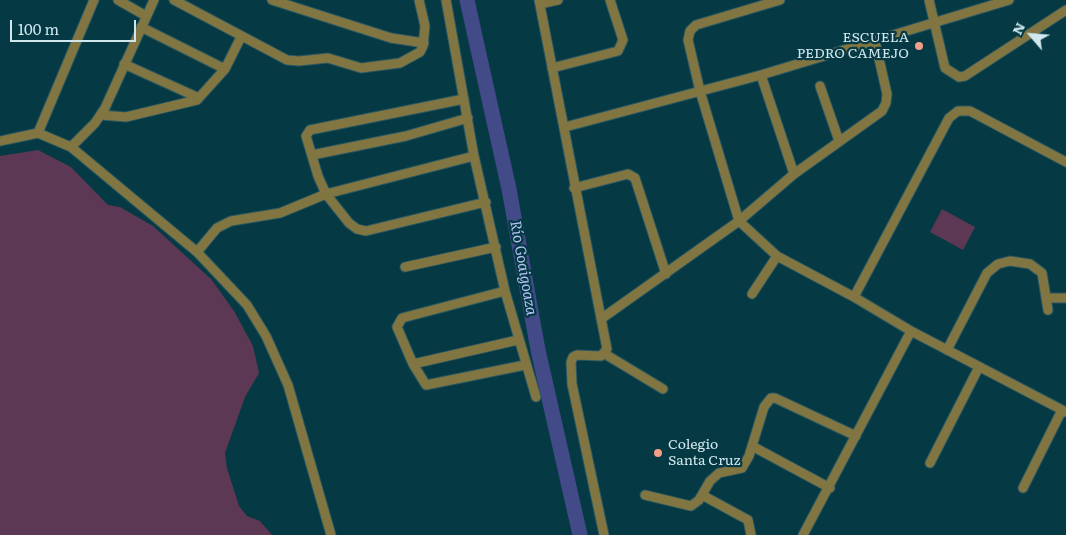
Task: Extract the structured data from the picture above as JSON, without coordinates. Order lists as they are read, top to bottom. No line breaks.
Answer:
{"water":["Río Goaigoaza"],"places":["ESCUELA PEDRO CAMEJO","Colegio Santa Cruz"],"scale_bar":"100 m","north":"top left"}
